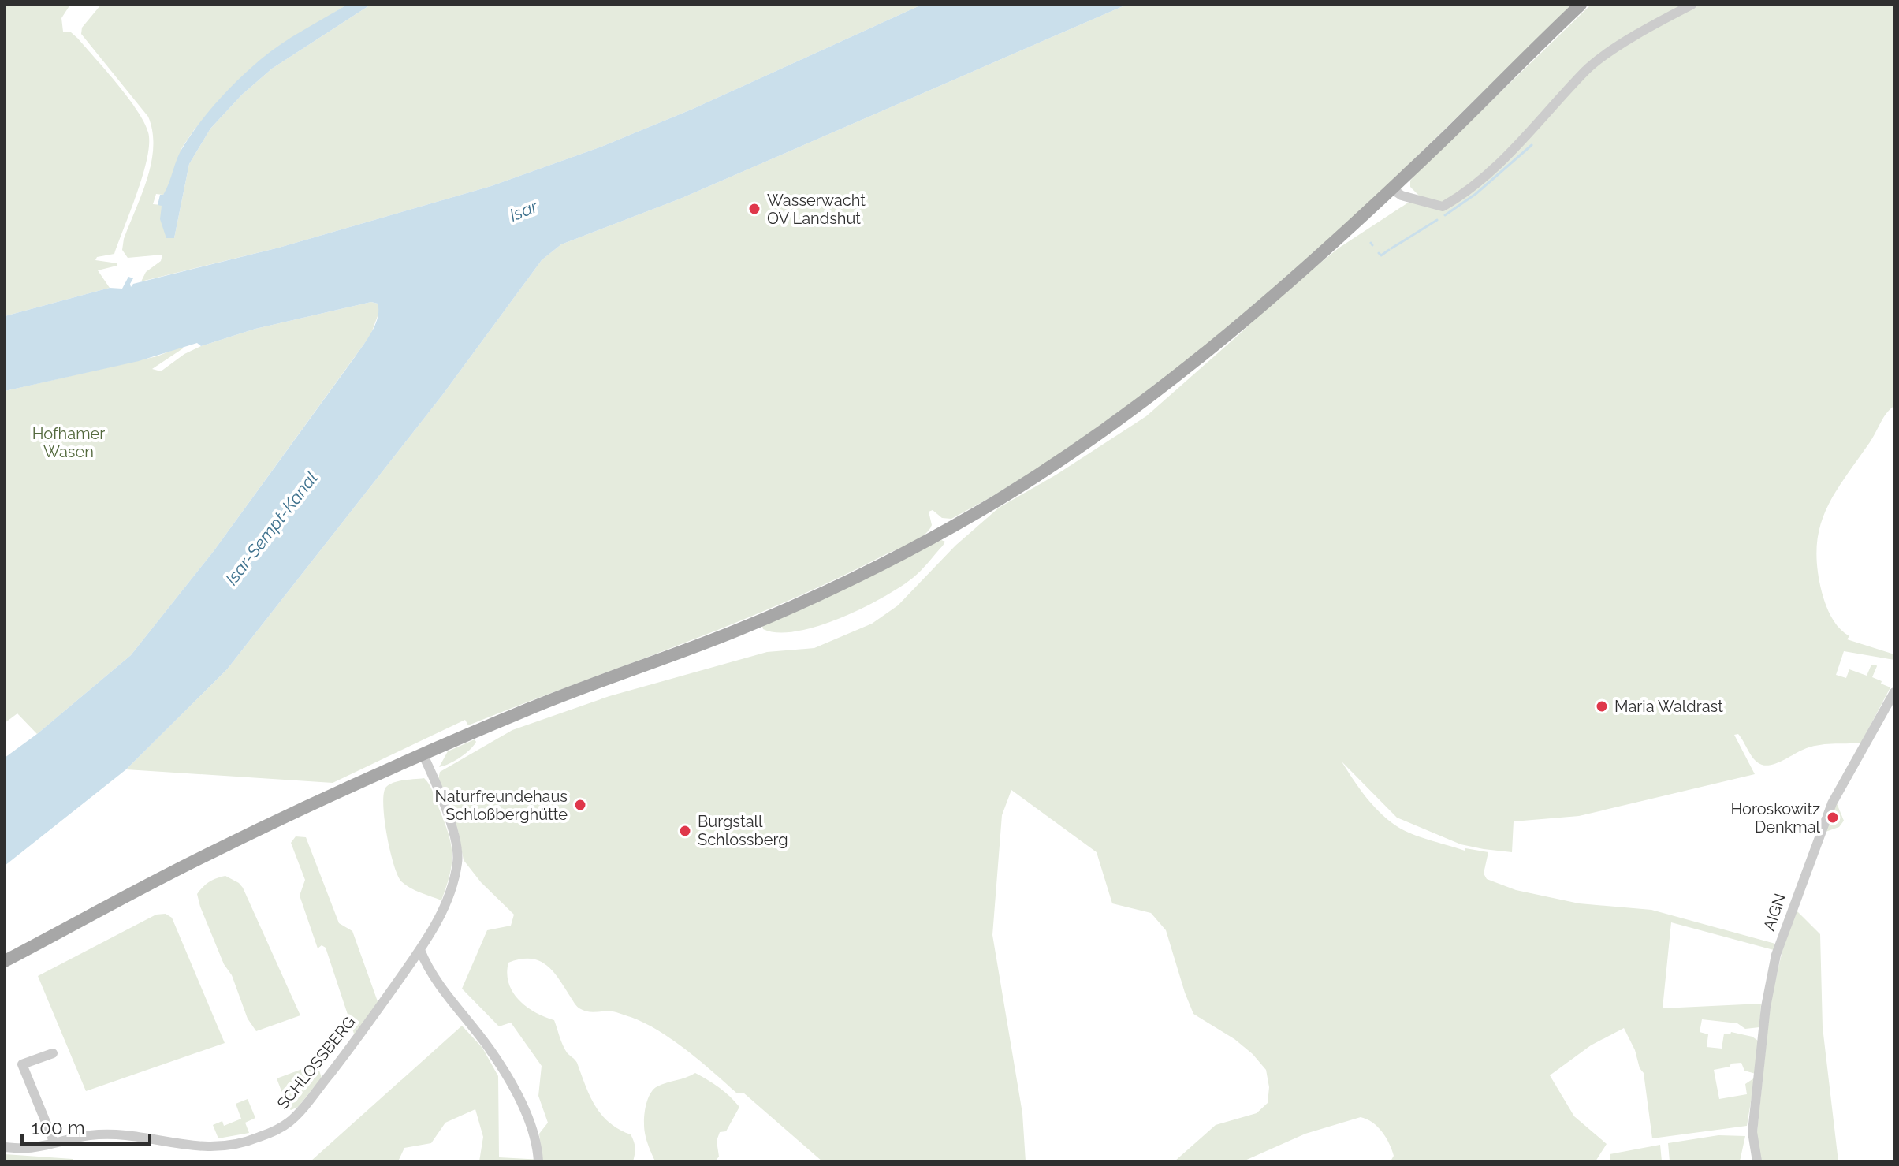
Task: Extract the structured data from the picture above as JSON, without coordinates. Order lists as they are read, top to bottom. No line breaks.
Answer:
{"streets":{"street":["AIGN","SCHLOSSBERG"]},"water":["Isar","Isar-Sempt-Kanal"],"parks":["Hofhamer Wasen"],"places":["Wasserwacht OV Landshut","Maria Waldrast","Naturfreundehaus Schloßberghütte","Horoskowitz Denkmal","Burgstall Schlossberg"],"scale_bar":"100 m"}
